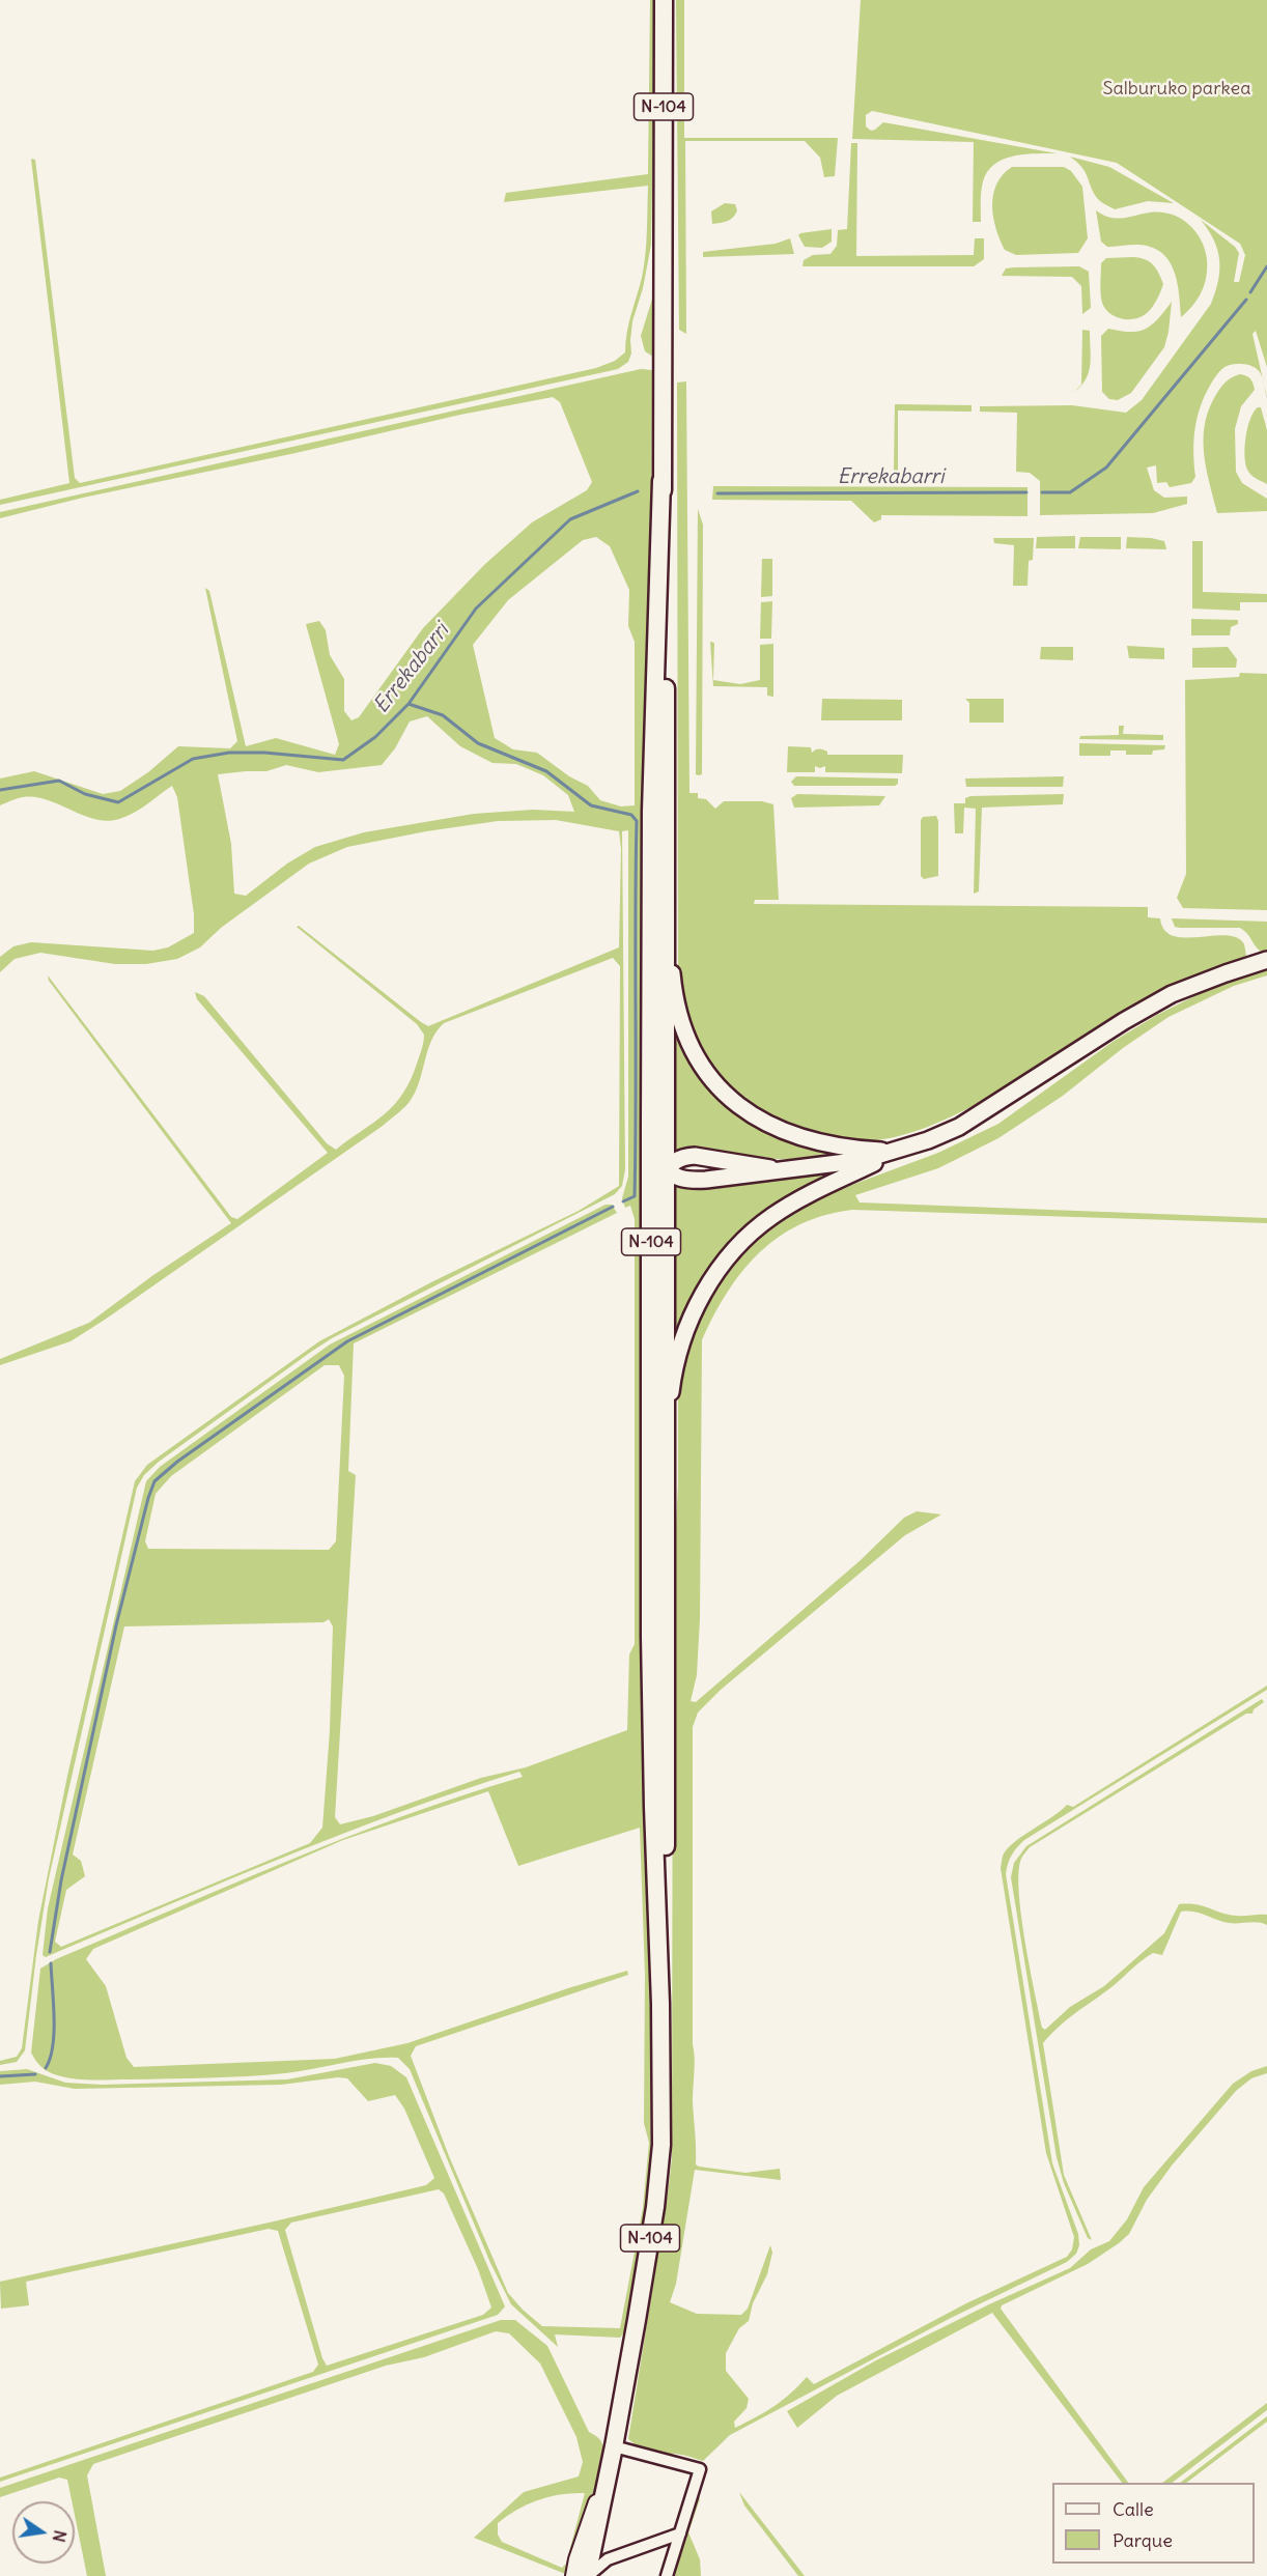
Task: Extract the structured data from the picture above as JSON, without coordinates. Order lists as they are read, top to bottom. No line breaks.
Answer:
{"streets":{"main road":["N-104"]},"water":["Errekabarri"],"parks":["Salburuko parkea"],"legend":["Calle","Parque"],"north":"right"}
